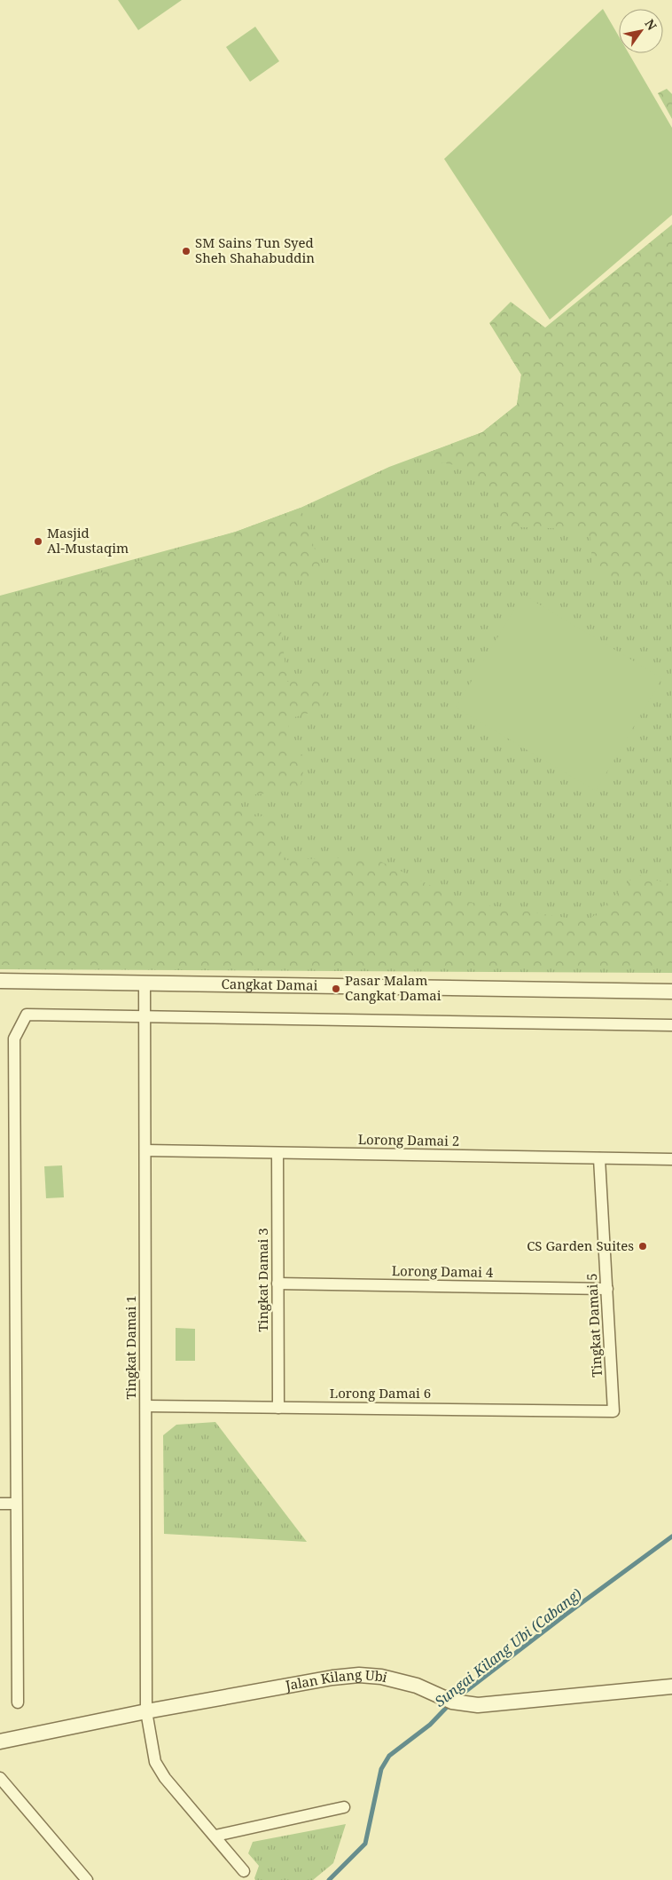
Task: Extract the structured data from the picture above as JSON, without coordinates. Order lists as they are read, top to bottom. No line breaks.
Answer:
{"streets":{"street":["Cangkat Damai","Lorong Damai 2","Lorong Damai 4","Tingkat Damai 3","Tingkat Damai 5","Tingkat Damai 1","Lorong Damai 6","Jalan Kilang Ubi"]},"crossings":[["Cangkat Damai","Tingkat Damai 1"],["Lorong Damai 2","Tingkat Damai 3"],["Lorong Damai 2","Tingkat Damai 5"],["Lorong Damai 2","Tingkat Damai 1"],["Lorong Damai 4","Tingkat Damai 3"],["Lorong Damai 4","Tingkat Damai 5"],["Tingkat Damai 3","Lorong Damai 6"],["Tingkat Damai 5","Lorong Damai 6"],["Tingkat Damai 1","Lorong Damai 6"],["Tingkat Damai 1","Jalan Kilang Ubi"]],"water":["Sungai Kilang Ubi (Cabang)"],"places":["SM Sains Tun Syed Sheh Shahabuddin","Masjid Al-Mustaqim","Pasar Malam Cangkat Damai","CS Garden Suites"],"north":"top right"}
